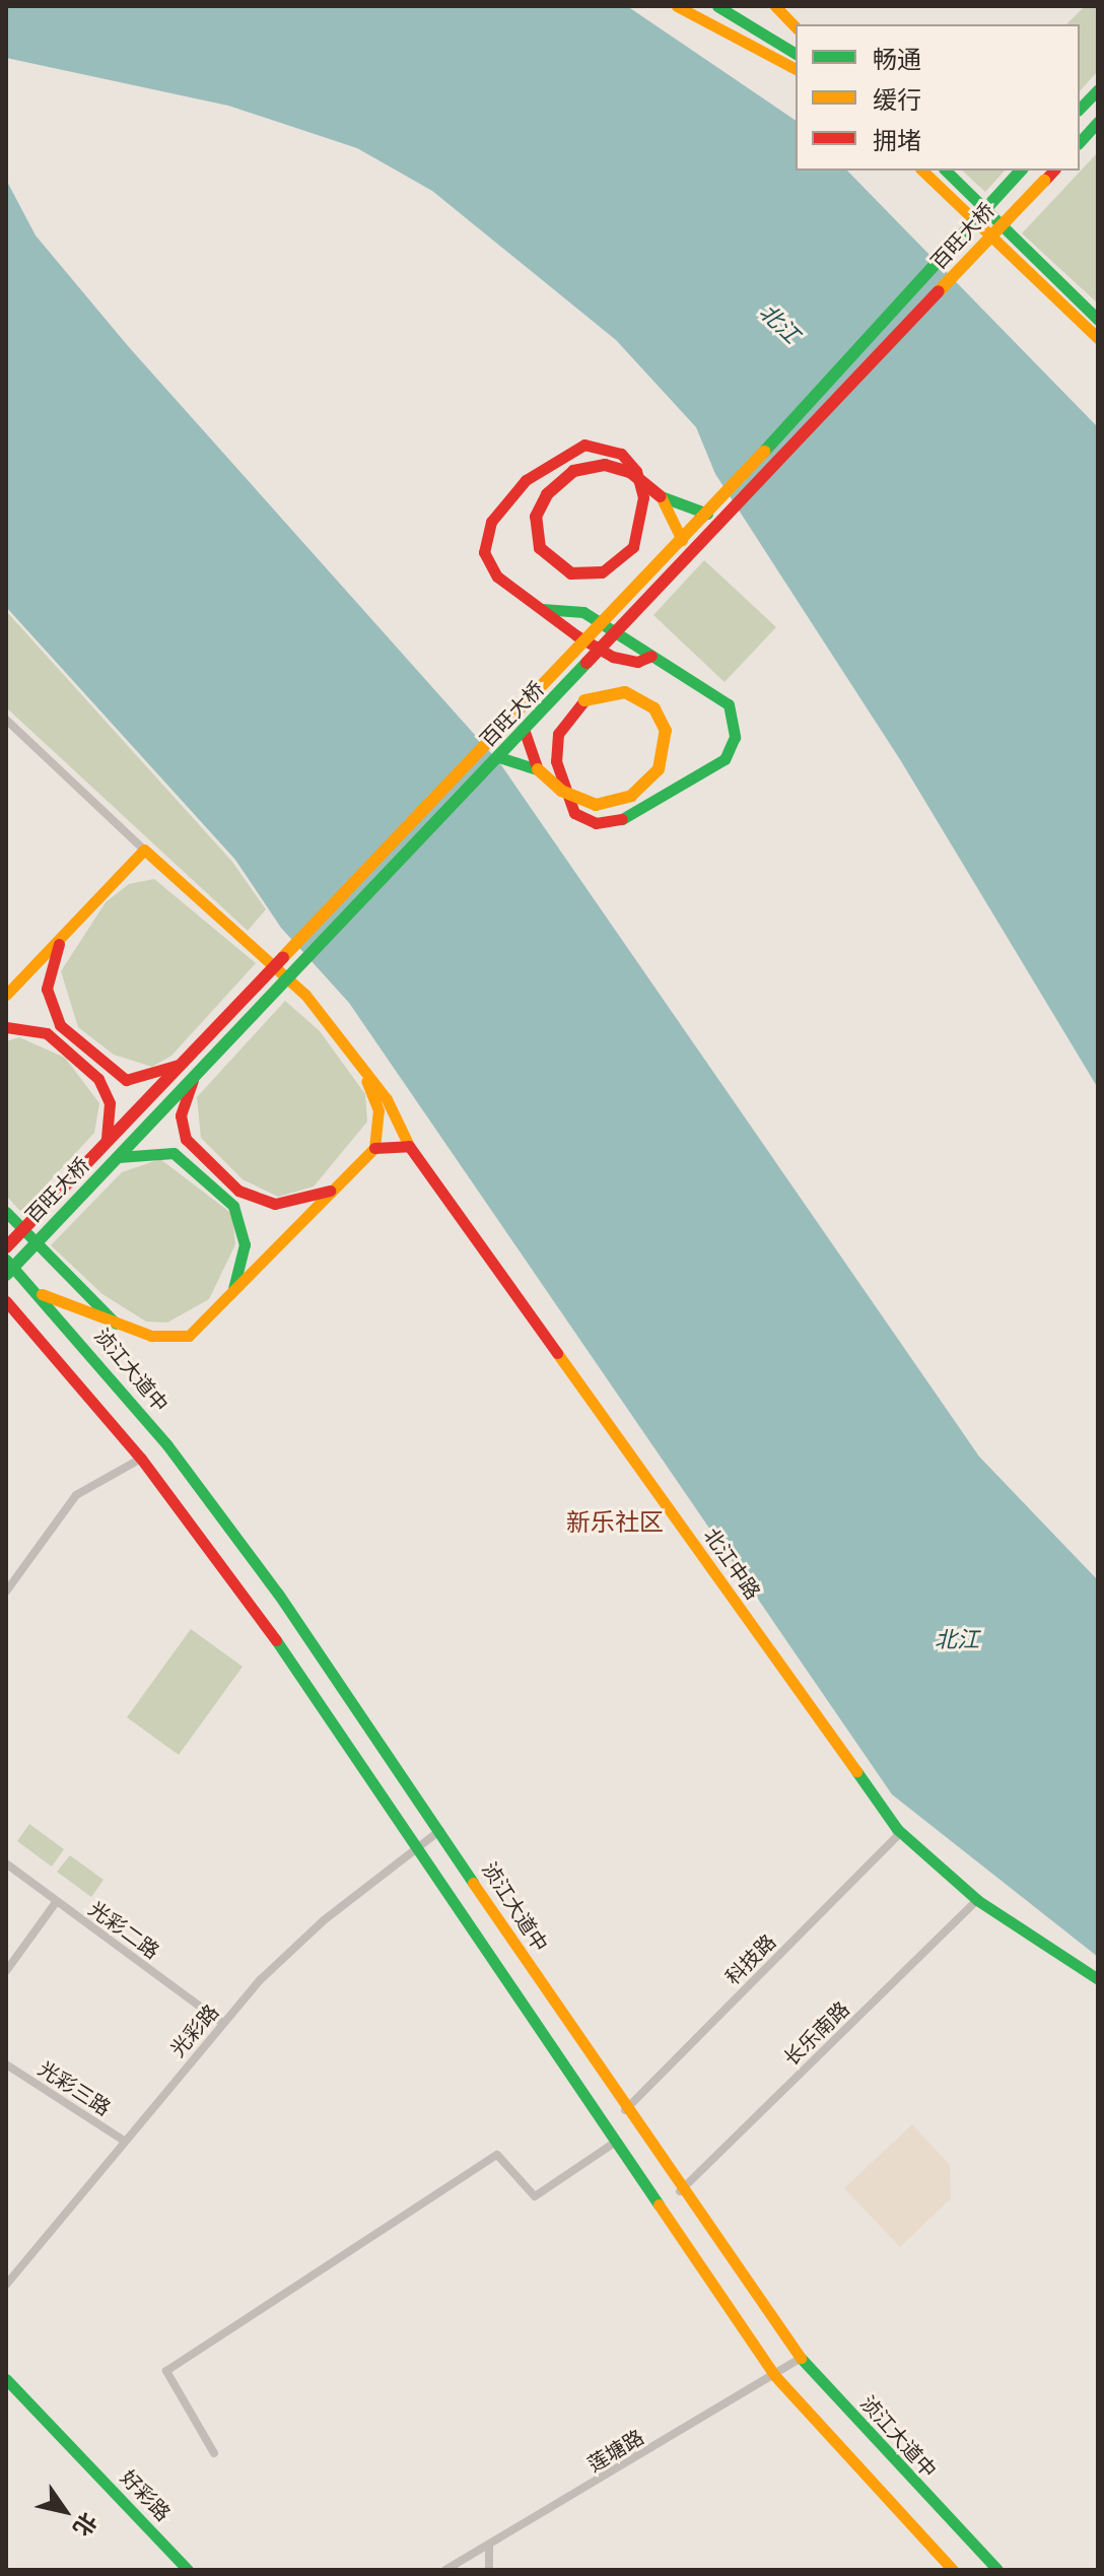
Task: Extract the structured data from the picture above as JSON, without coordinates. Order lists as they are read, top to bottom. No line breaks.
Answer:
{"streets":{"main road":["百旺大桥","浈江大道中","北江中路","好彩路"],"street":["光彩二路","科技路","光彩路","长乐南路","光彩三路","莲塘路"]},"crossings":[["浈江大道中","科技路"],["浈江大道中","光彩路"],["浈江大道中","长乐南路"],["浈江大道中","莲塘路"],["北江中路","科技路"],["北江中路","长乐南路"],["光彩二路","光彩路"],["光彩路","光彩三路"]],"districts":["新乐社区"],"water":["北江"],"legend":["畅通","缓行","拥堵"],"north":"bottom right"}
